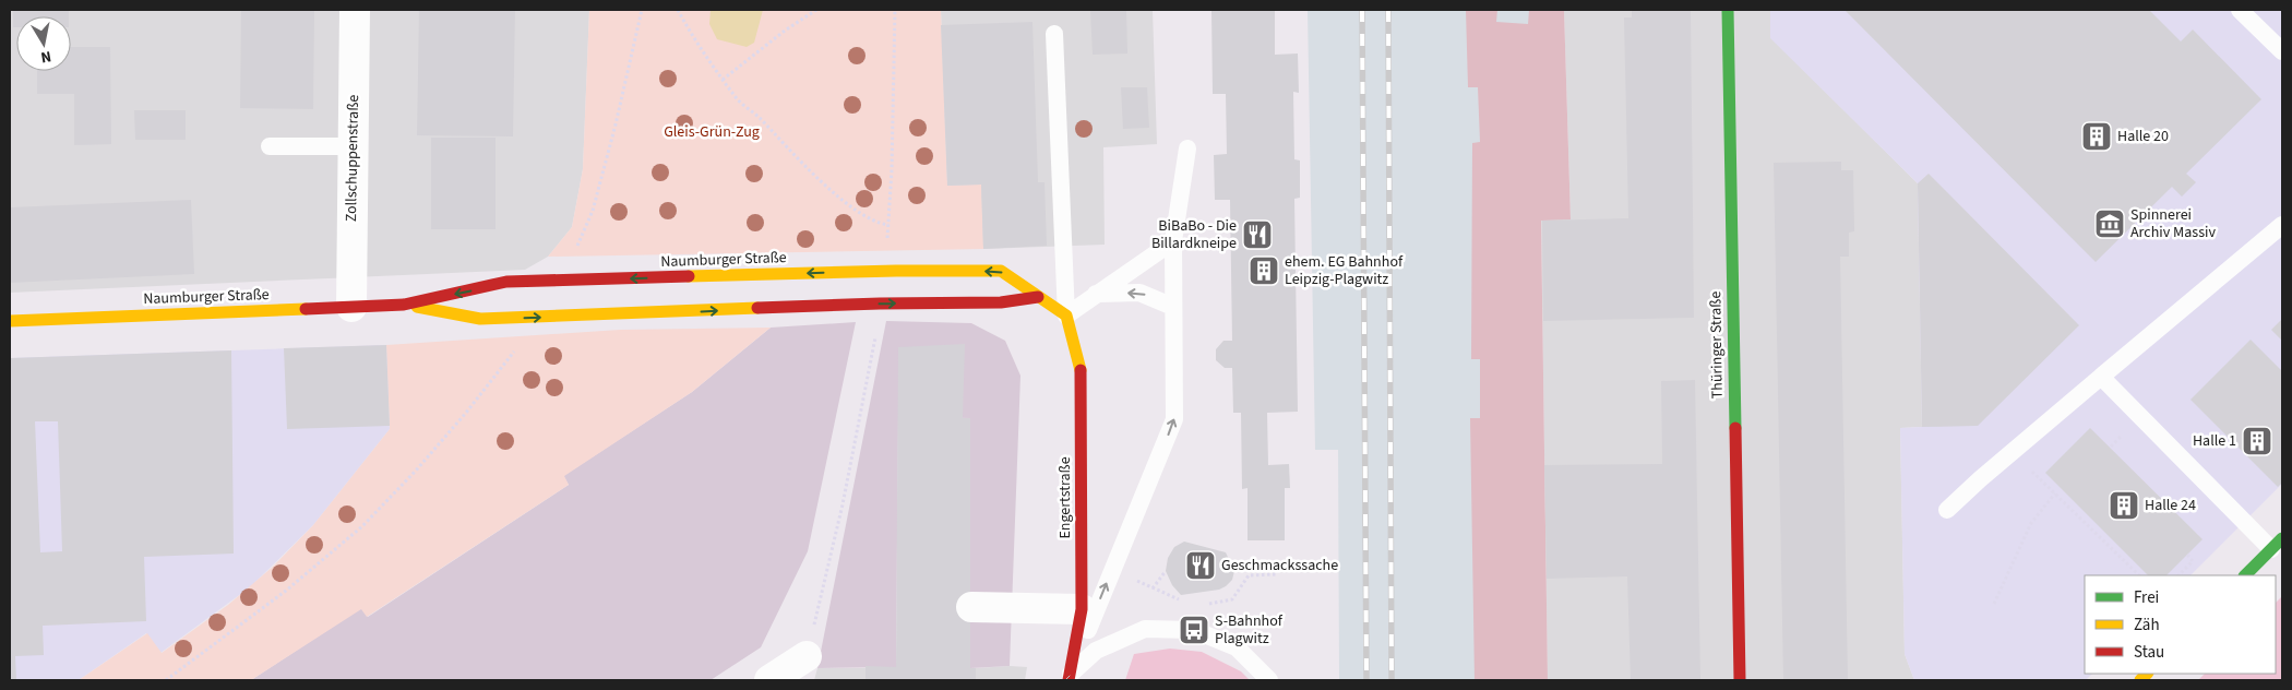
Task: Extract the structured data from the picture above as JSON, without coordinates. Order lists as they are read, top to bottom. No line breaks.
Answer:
{"streets":{"street":["Zollschuppenstraße","Naumburger Straße","Thüringer Straße","Engertstraße"]},"crossings":[["Zollschuppenstraße","Naumburger Straße"],["Naumburger Straße","Engertstraße"]],"parks":["Gleis-Grün-Zug"],"places":{"building":["Halle 20","ehem. EG Bahnhof Leipzig-Plagwitz","Halle 1","Halle 24"],"museum":["Spinnerei Archiv Massiv"],"restaurant":["BiBaBo - Die Billardkneipe","Geschmackssache"],"bus stop":["S-Bahnhof Plagwitz"]},"legend":["Frei","Zäh","Stau"],"north":"bottom"}
